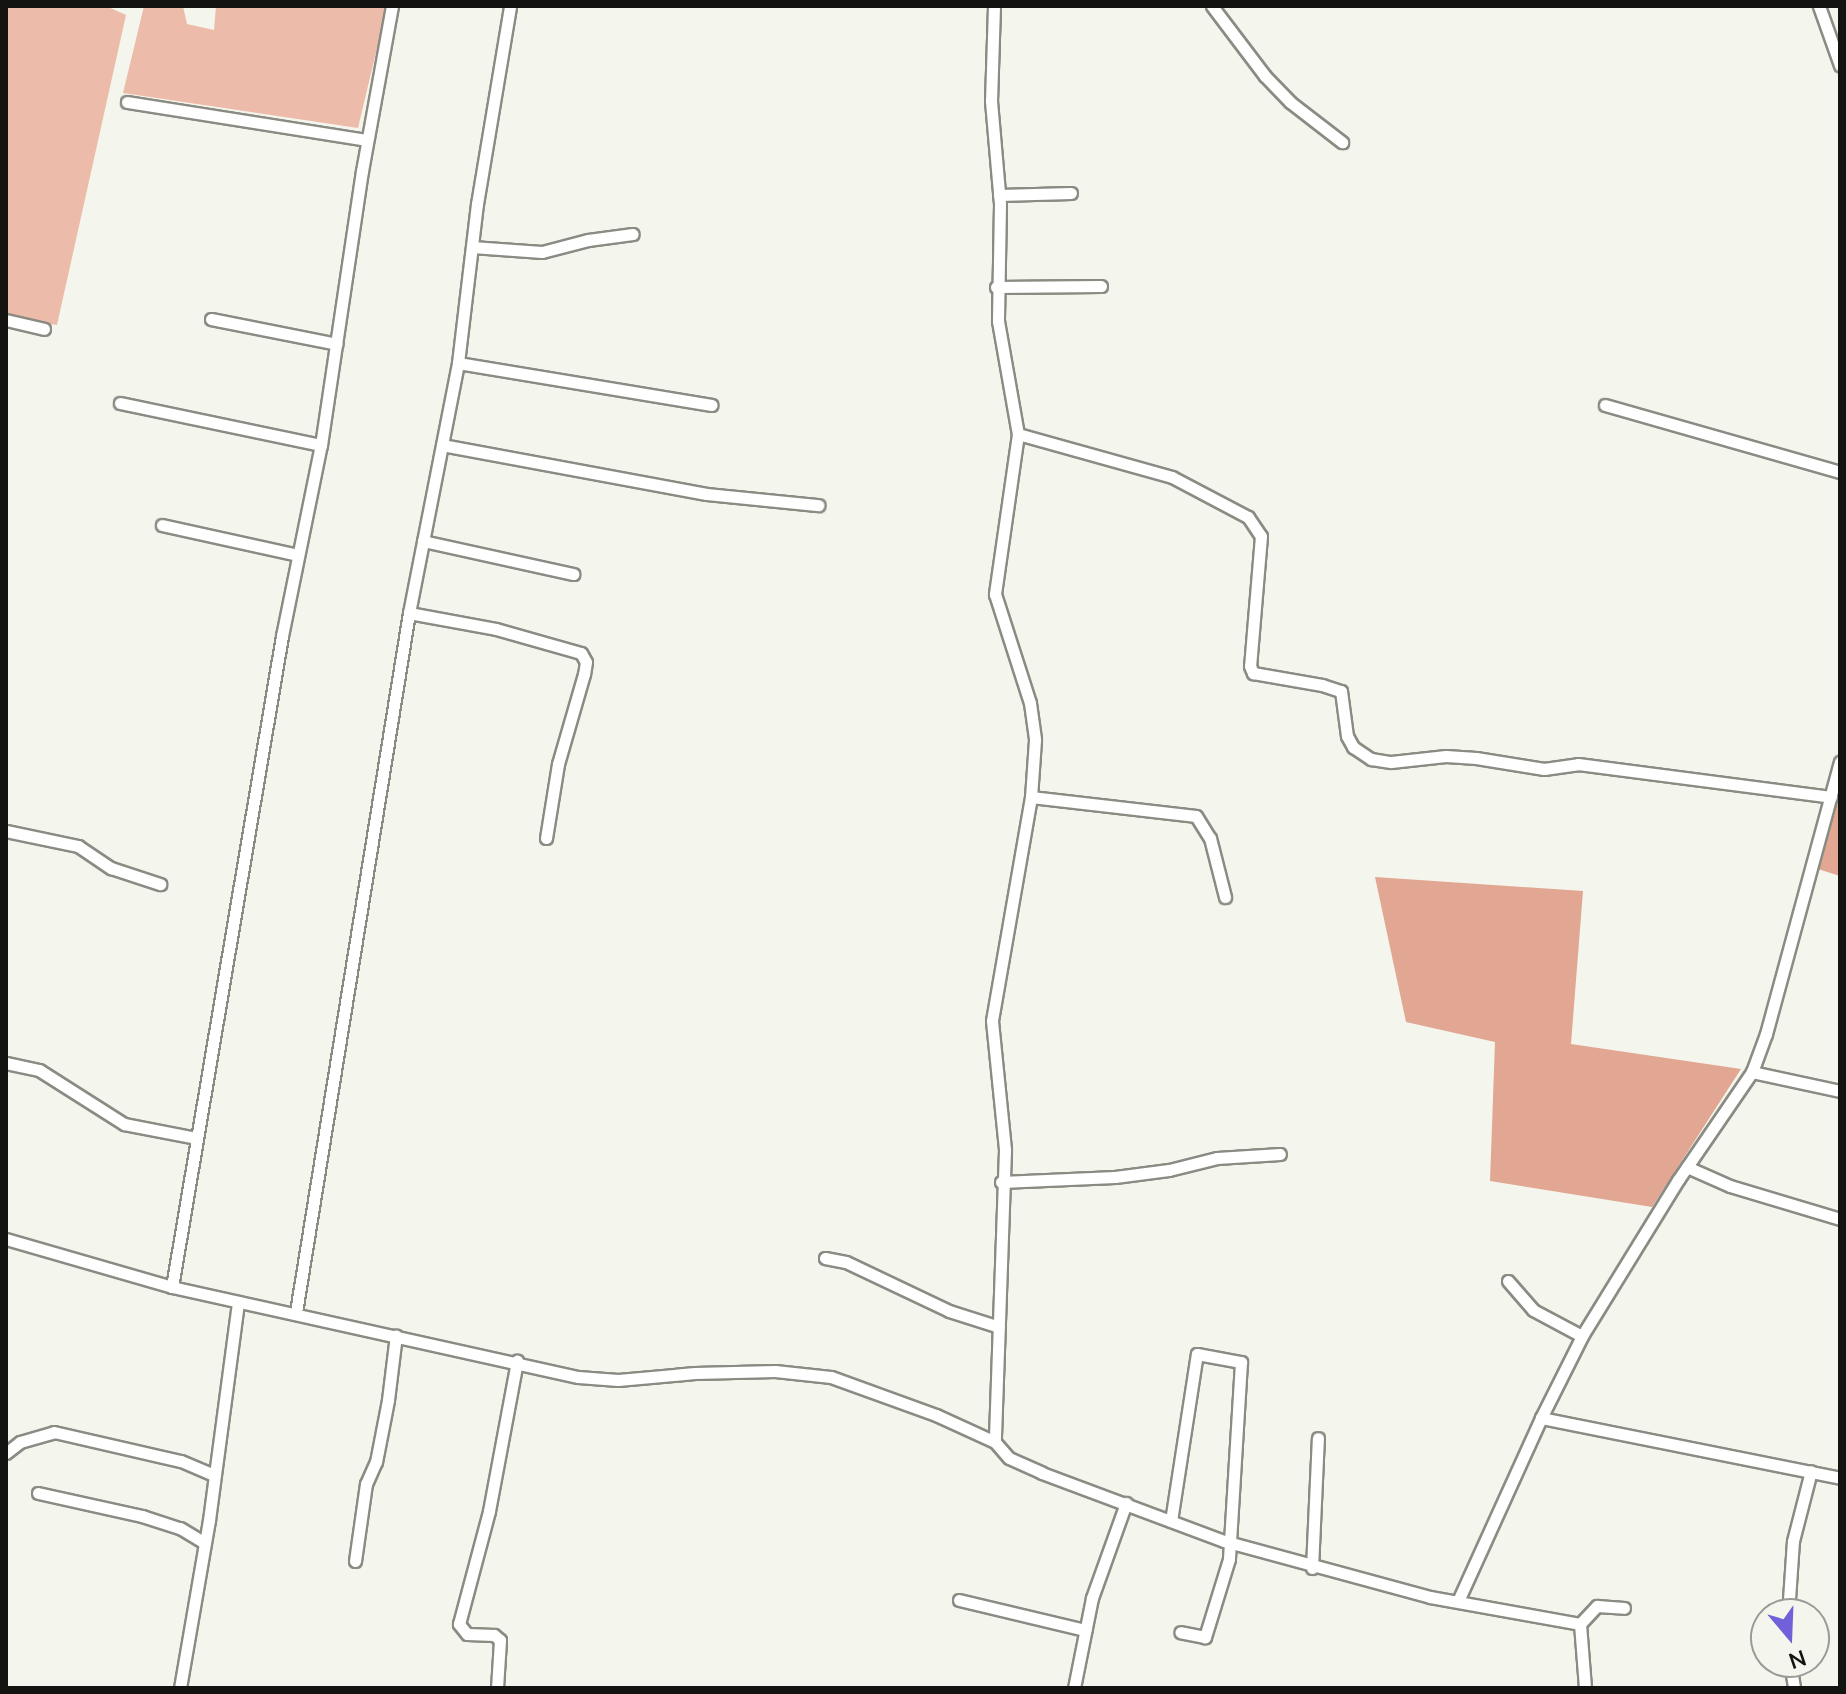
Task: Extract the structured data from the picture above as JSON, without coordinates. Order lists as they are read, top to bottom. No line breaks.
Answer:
{"north":"bottom"}
